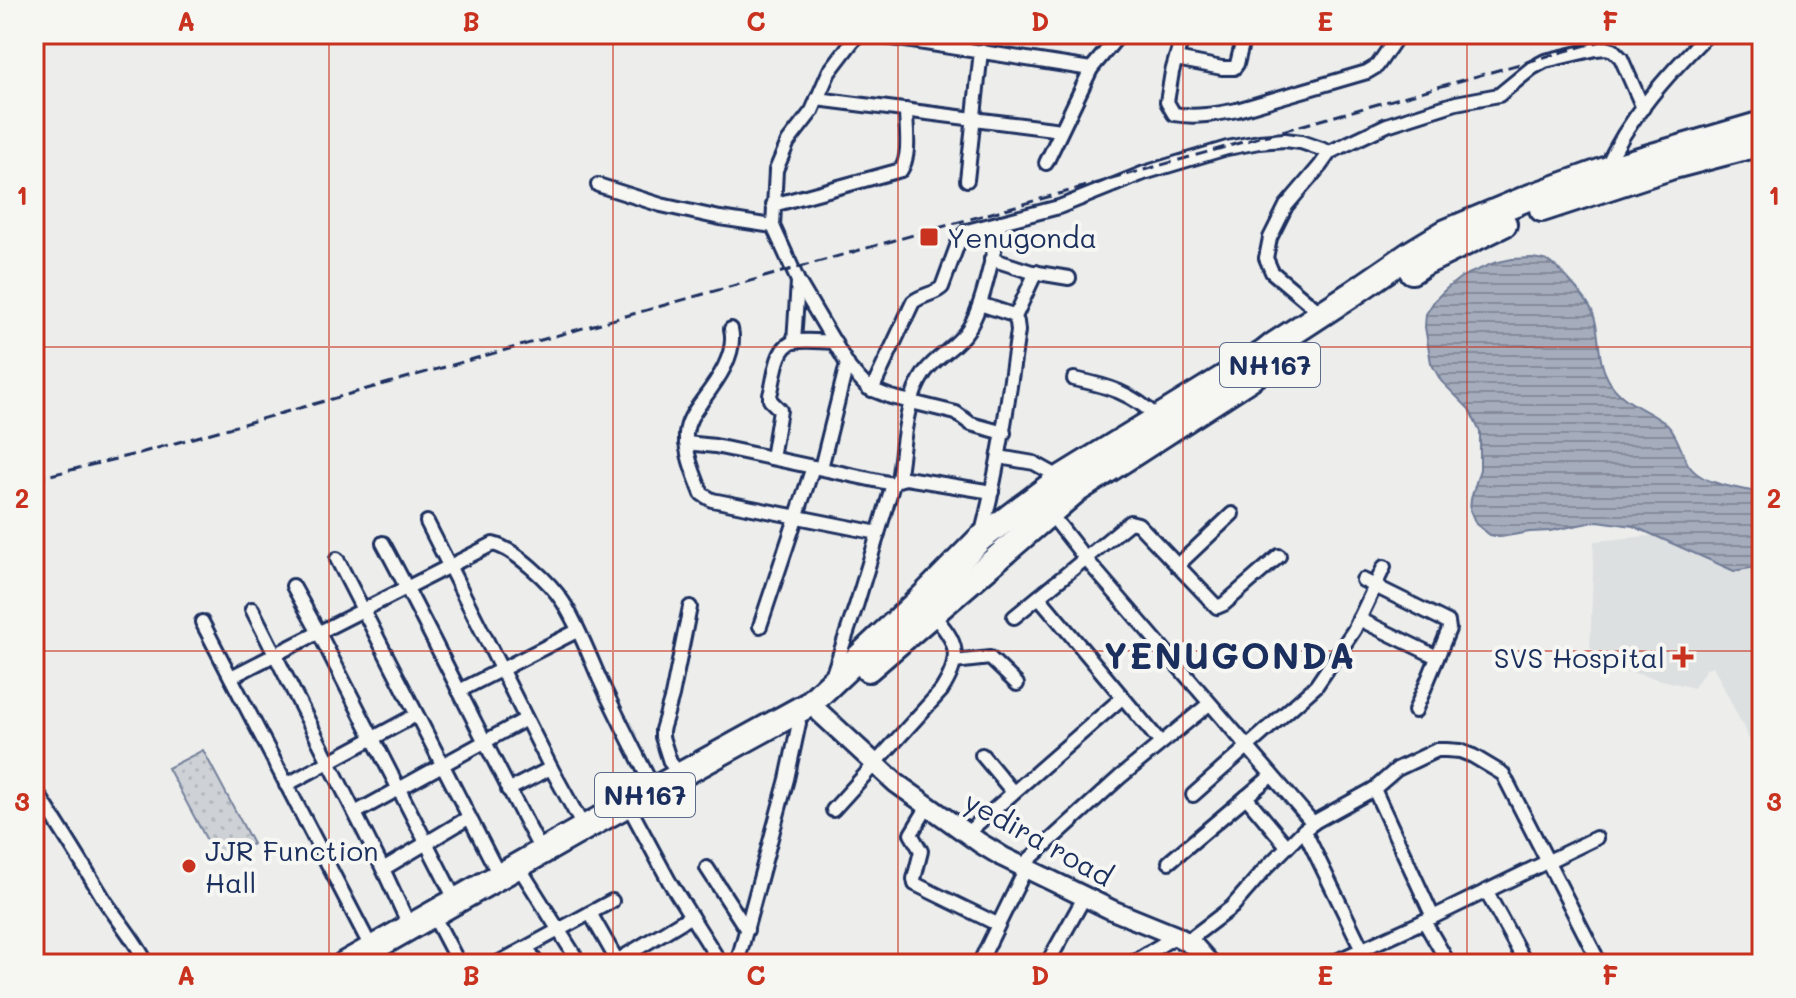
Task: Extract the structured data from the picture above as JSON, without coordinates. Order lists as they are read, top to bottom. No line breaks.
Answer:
{"streets":{"highway":["NH167"],"main road":["yedira road"]},"crossings":[["NH167","yedira road"]],"districts":["YENUGONDA"],"places":{"transit":["Yenugonda"],"health":["SVS Hospital"],"other":["JJR Function Hall"]},"grid":{"columns":["A","B","C","D","E","F"],"rows":["1","2","3"]}}
